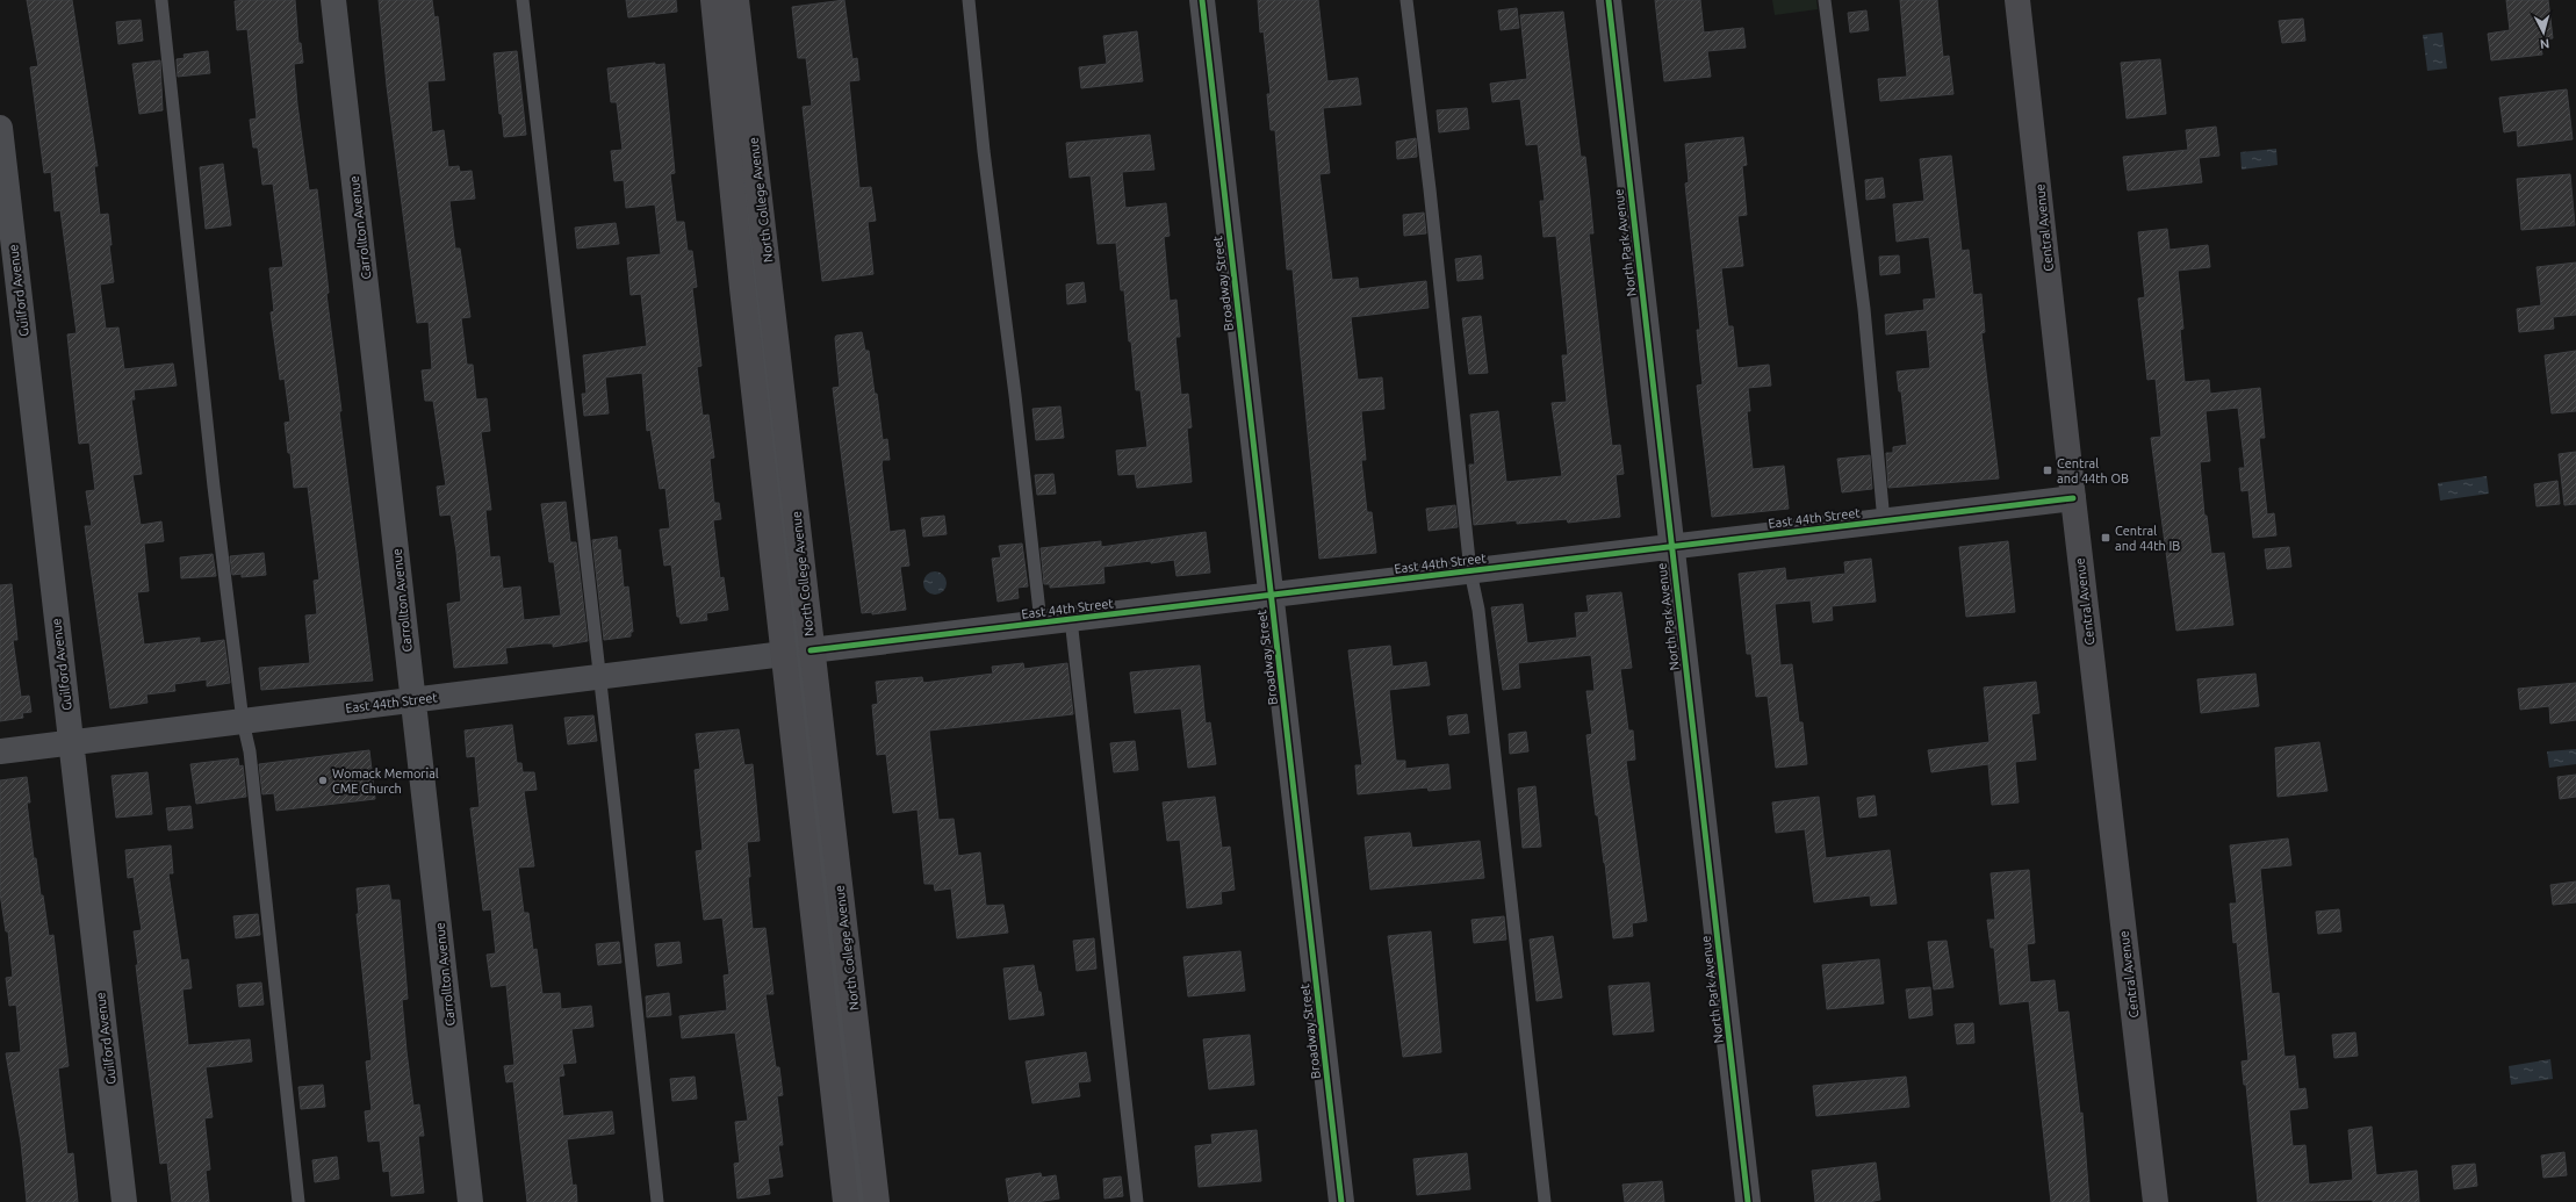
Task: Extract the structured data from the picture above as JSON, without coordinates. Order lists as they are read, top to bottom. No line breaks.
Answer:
{"streets":{"main road":["North College Avenue","Central Avenue"],"street":["Carrollton Avenue","North Park Avenue","Broadway Street","Guilford Avenue","East 44th Street"]},"crossings":[["North College Avenue","East 44th Street"],["Carrollton Avenue","East 44th Street"],["Central Avenue","East 44th Street"],["North Park Avenue","East 44th Street"],["Broadway Street","East 44th Street"],["Guilford Avenue","East 44th Street"]],"places":{"transit":["Central and 44th OB","Central and 44th IB"],"other":["Womack Memorial CME Church"]},"north":"bottom"}
